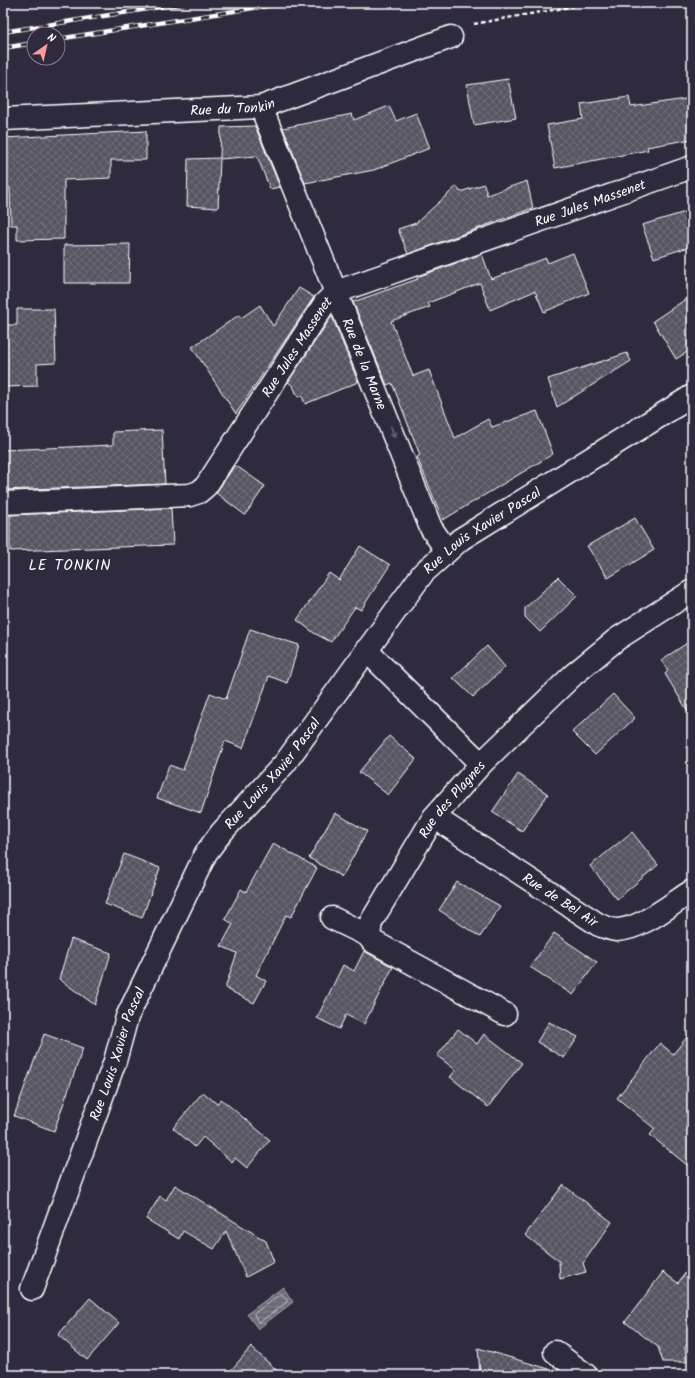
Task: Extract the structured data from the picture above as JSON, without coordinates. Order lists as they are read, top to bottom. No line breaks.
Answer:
{"streets":{"street":["Rue du Tonkin","Rue Jules Massenet","Rue de la Marne","Rue Louis Xavier Pascal","Rue des Plagnes","Rue de Bel Air"]},"crossings":[["Rue du Tonkin","Rue de la Marne"],["Rue Jules Massenet","Rue de la Marne"],["Rue de la Marne","Rue Louis Xavier Pascal"],["Rue des Plagnes","Rue de Bel Air"]],"one_way":["Rue de la Marne"],"districts":["LE TONKIN"],"north":"top right"}
